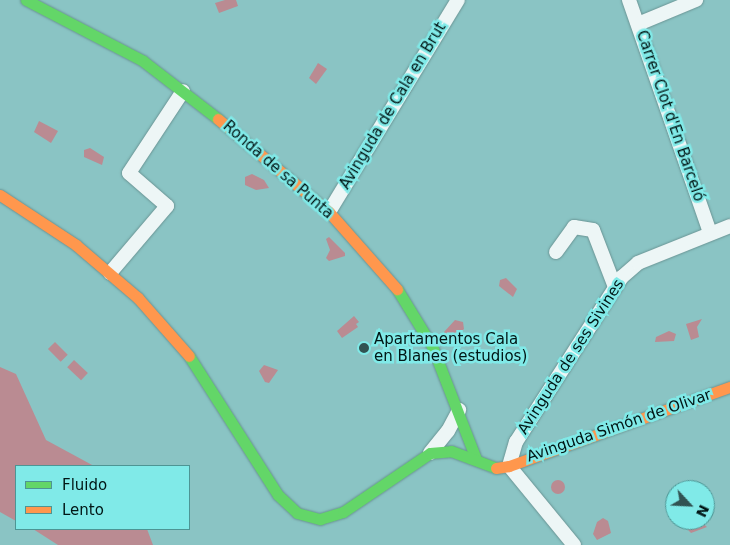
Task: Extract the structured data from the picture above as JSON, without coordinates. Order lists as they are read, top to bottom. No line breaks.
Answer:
{"streets":{"street":["Avinguda de Cala en Brut","Carrer Clot d'En Barceló","Ronda de sa Punta","Avinguda de ses Sivines","Avinguda Simón de Olivar"]},"crossings":[["Avinguda de Cala en Brut","Ronda de sa Punta"],["Carrer Clot d'En Barceló","Avinguda de ses Sivines"],["Avinguda de ses Sivines","Avinguda Simón de Olivar"]],"places":["Apartamentos Cala en Blanes (estudios)"],"legend":["Fluido","Lento"],"north":"bottom right"}
